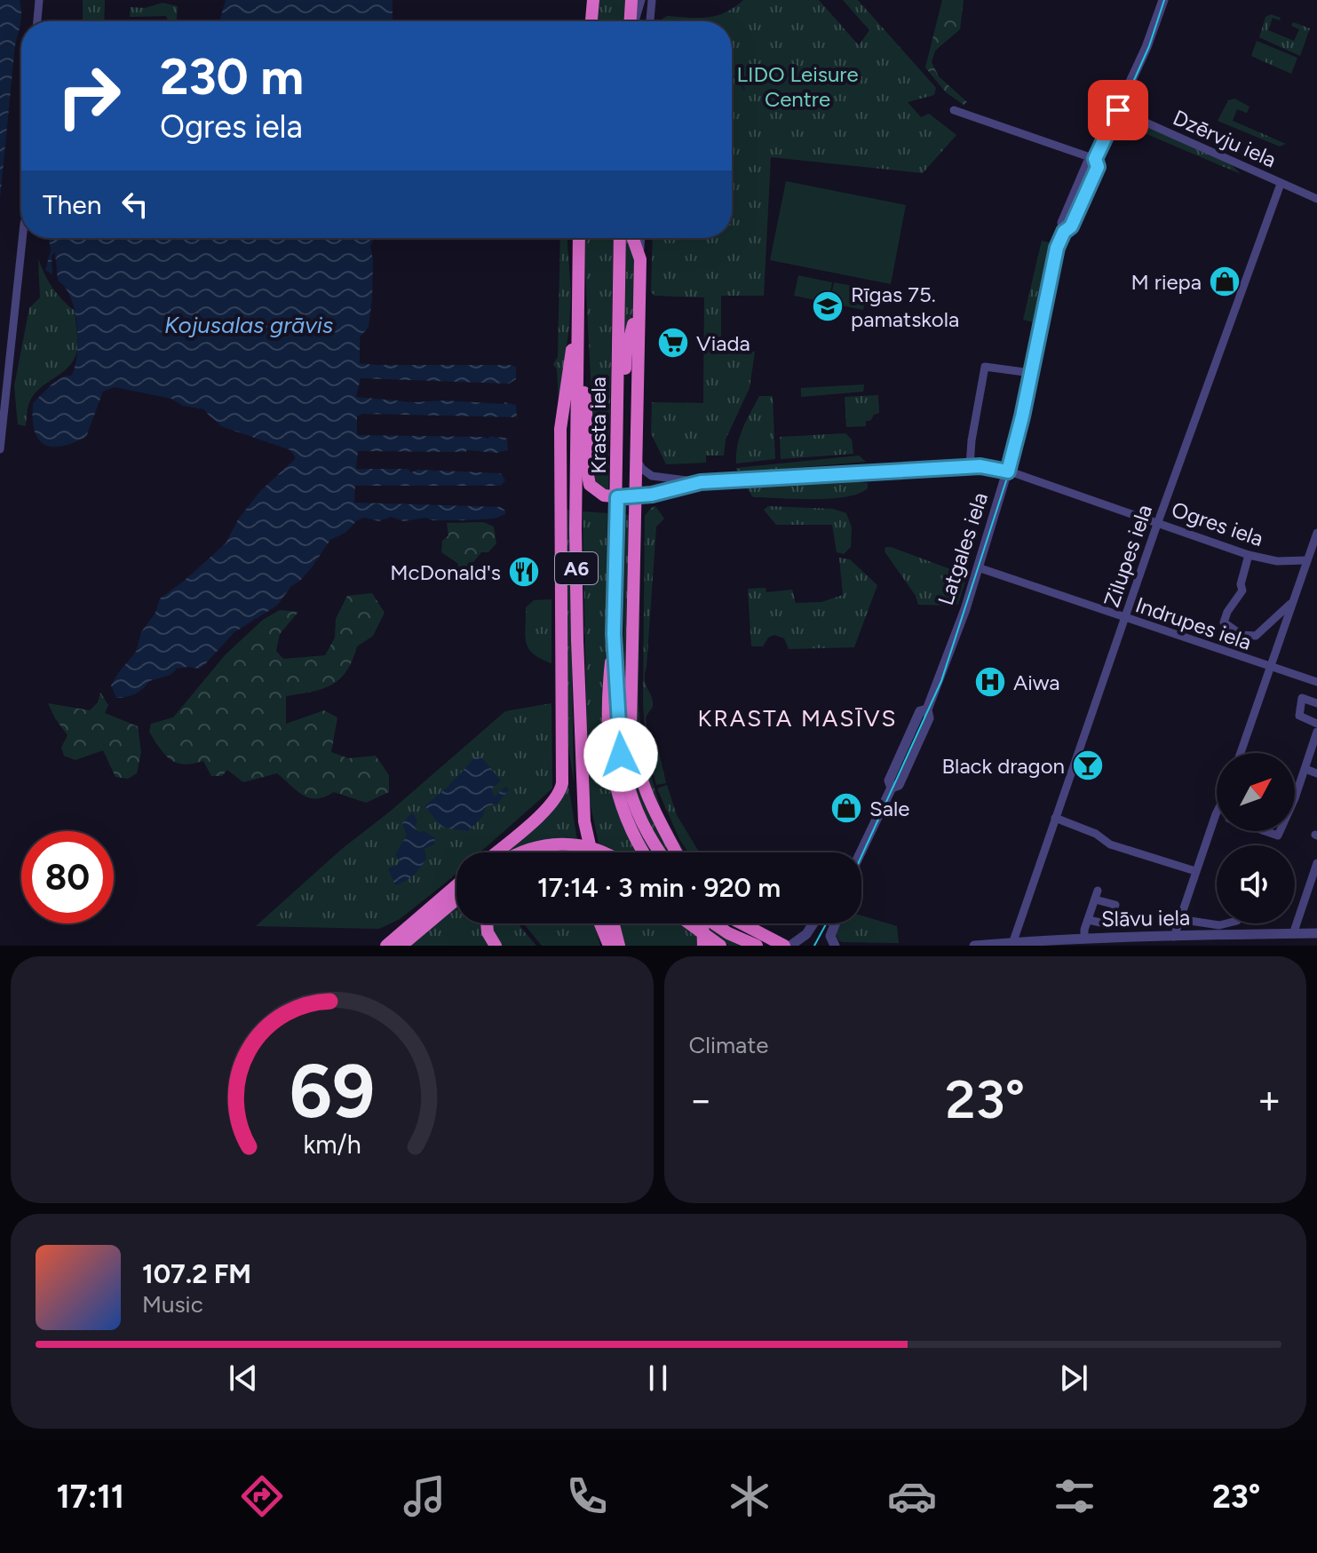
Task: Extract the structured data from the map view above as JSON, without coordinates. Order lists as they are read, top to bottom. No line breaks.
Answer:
{"streets":{"highway":["Krasta iela","A6"],"street":["Dzērvju iela","Ogres iela","Latgales iela","Zilupes iela","Indrupes iela","Slāvu iela"]},"crossings":[["Dzērvju iela","Latgales iela"],["Dzērvju iela","Zilupes iela"],["Ogres iela","Latgales iela"],["Ogres iela","Zilupes iela"],["Latgales iela","Indrupes iela"],["Zilupes iela","Indrupes iela"],["Zilupes iela","Slāvu iela"]],"districts":["KRASTA MASĪVS"],"water":["Kojusalas grāvis"],"parks":["LIDO Leisure Centre"],"places":{"shop":["M riepa","Sale"],"school or university":["Rīgas 75. pamatskola"],"supermarket":["Viada"],"restaurant":["McDonald's"],"hospital":["Aiwa"],"bar":["Black dragon"]},"north":"top right","page":{"turn":["230 m","Ogres iela"],"then":"Then","limit":"80","trip":"17:14 · 3 min · 920 m","tile":"Climate","heat":["−","23°","+"],"song":["107.2 FM","Music"],"tabs":["17:11","23°"],"gauge":["69","km/h"]}}
